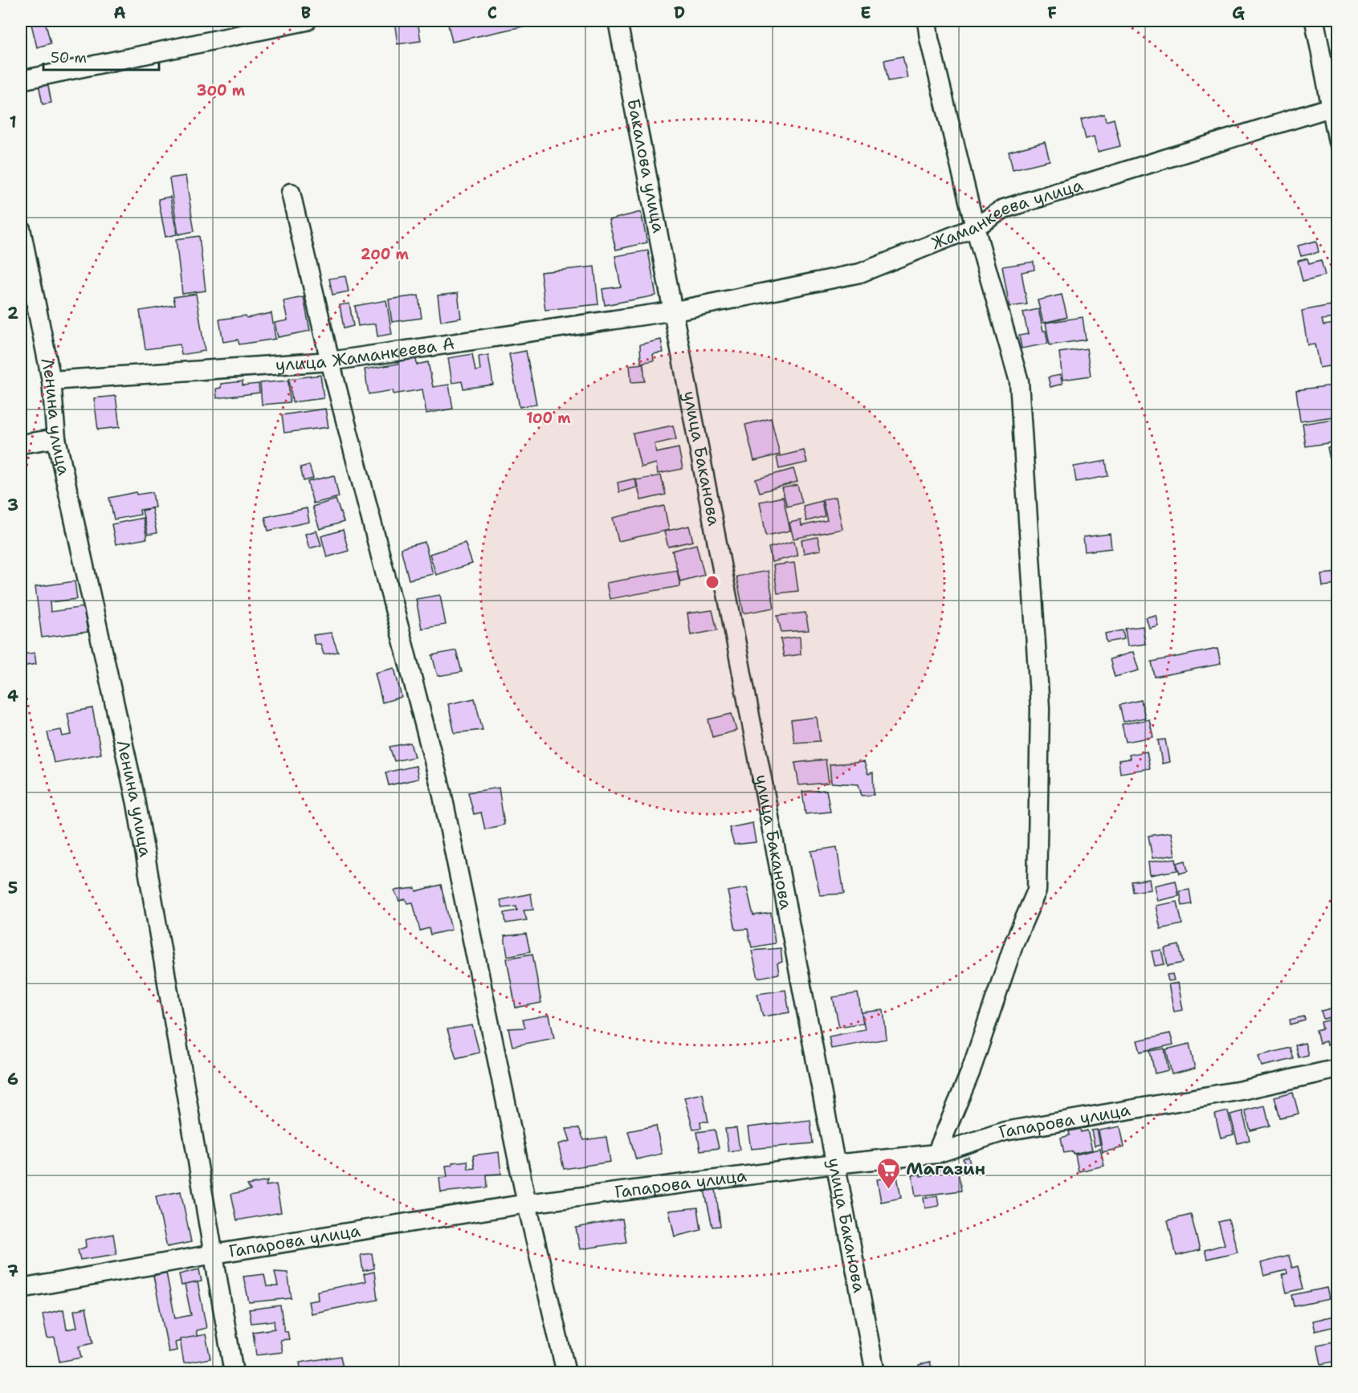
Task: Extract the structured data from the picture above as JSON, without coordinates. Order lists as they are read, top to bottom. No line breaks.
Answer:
{"streets":{"street":["Бакалова улица","Жаманкеева улица","улица Жаманкеева А","Ленина улица","улица Баканова","Гапарова улица"]},"crossings":[["Бакалова улица","Жаманкеева улица"],["Бакалова улица","улица Жаманкеева А"],["Бакалова улица","улица Баканова"],["Жаманкеева улица","улица Жаманкеева А"],["Жаманкеева улица","улица Баканова"],["улица Жаманкеева А","Ленина улица"],["улица Жаманкеева А","улица Баканова"],["Ленина улица","Гапарова улица"],["улица Баканова","Гапарова улица"]],"places":{"supermarket":["Магазин"]},"scale_bar":"50 m","grid":{"columns":["A","B","C","D","E","F","G"],"rows":["1","2","3","4","5","6","7"]},"rings":["300 m","200 m","100 m"]}
